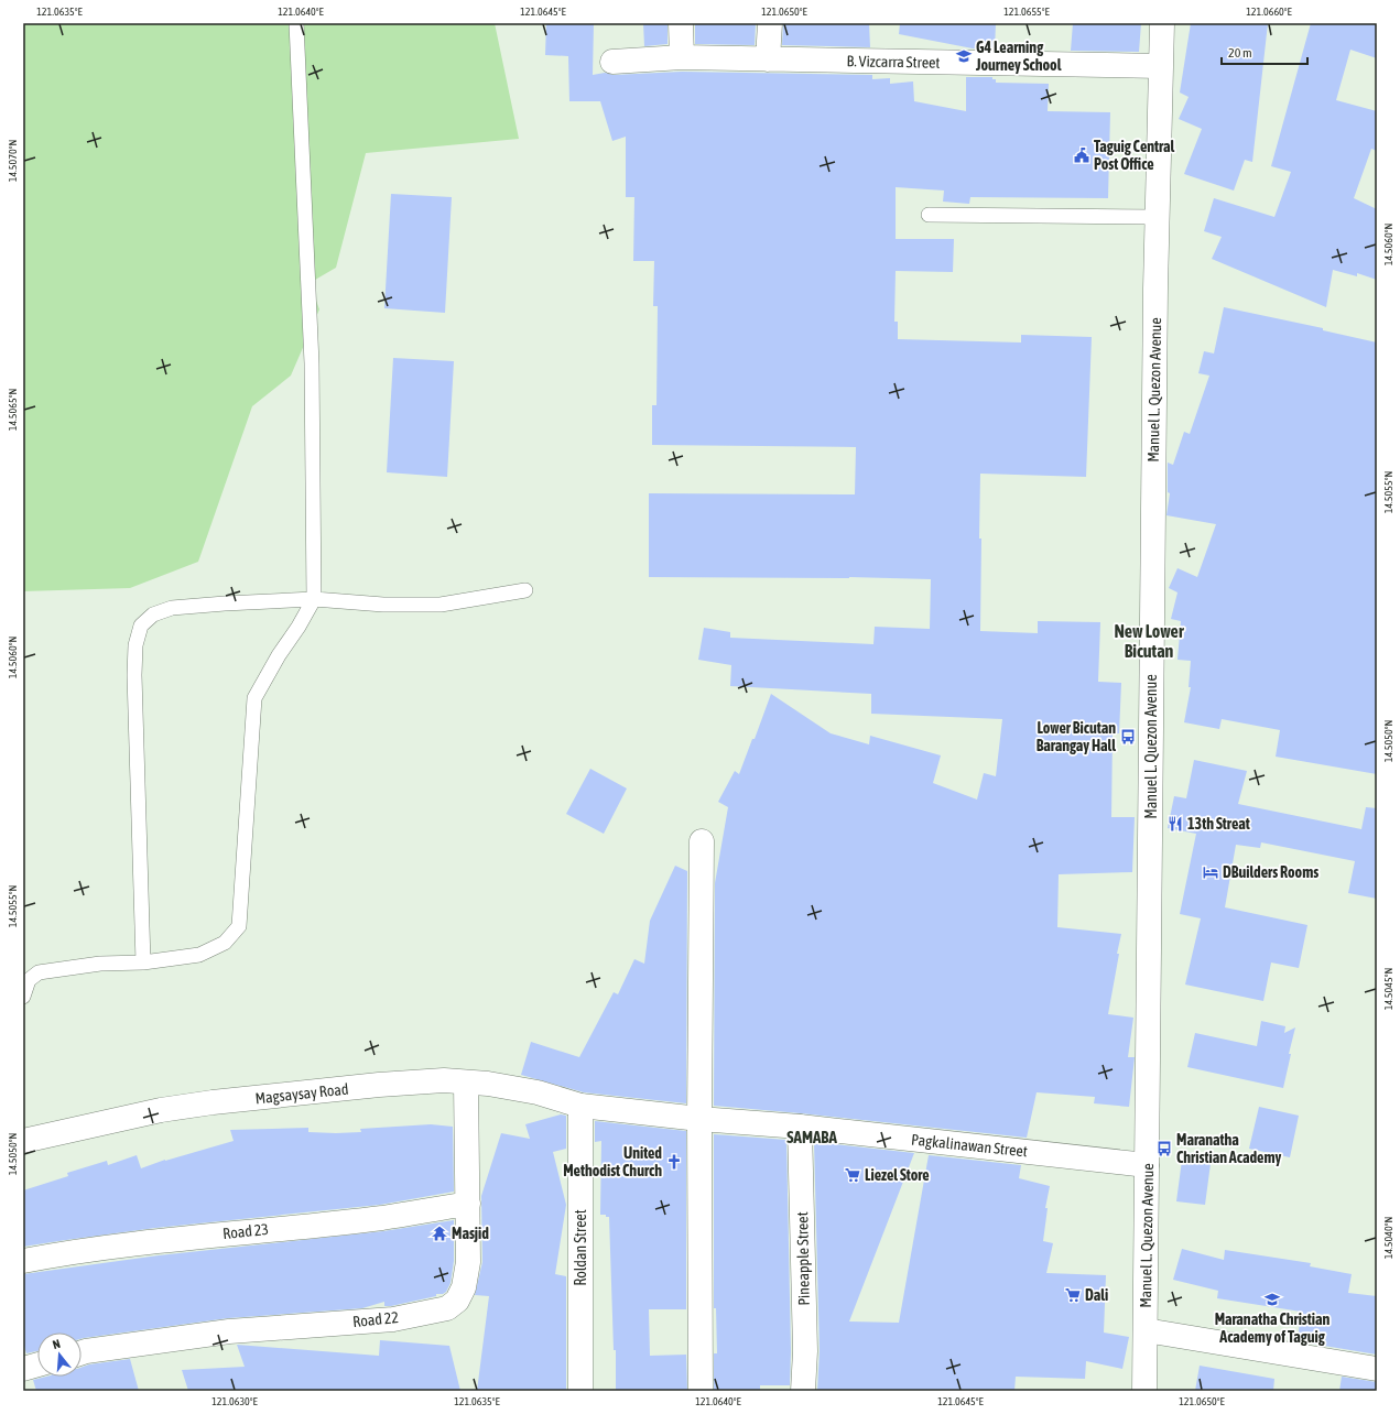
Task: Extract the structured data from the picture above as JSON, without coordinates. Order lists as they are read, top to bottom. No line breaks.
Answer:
{"streets":{"street":["B. Vizcarra Street","Manuel L. Quezon Avenue","Magsaysay Road","Pagkalinawan Street","Road 23","Roldan Street","Pineapple Street","Road 22"]},"crossings":[["B. Vizcarra Street","Manuel L. Quezon Avenue"],["Manuel L. Quezon Avenue","Pagkalinawan Street"],["Magsaysay Road","Pagkalinawan Street"],["Magsaysay Road","Roldan Street"],["Magsaysay Road","Road 22"],["Pagkalinawan Street","Roldan Street"],["Pagkalinawan Street","Pineapple Street"],["Road 23","Road 22"]],"districts":["New Lower Bicutan","SAMABA"],"places":{"school or university":["G4 Learning Journey School","Maranatha Christian Academy of Taguig"],"public building":["Taguig Central Post Office"],"bus stop":["Lower Bicutan Barangay Hall","Maranatha Christian Academy"],"restaurant":["13th Streat"],"hotel":["DBuilders Rooms"],"church":["United Methodist Church"],"supermarket":["Liezel Store","Dali"],"temple":["Masjid"]},"scale_bar":"20 m","north":"top","coordinates":["121.0635°E","121.0640°E","121.0645°E","121.0650°E","121.0655°E","121.0660°E","14.5070°N","14.5060°N","14.5065°N","14.5055°N","14.5050°N","14.5045°N","14.5040°N","121.0630°E"]}
